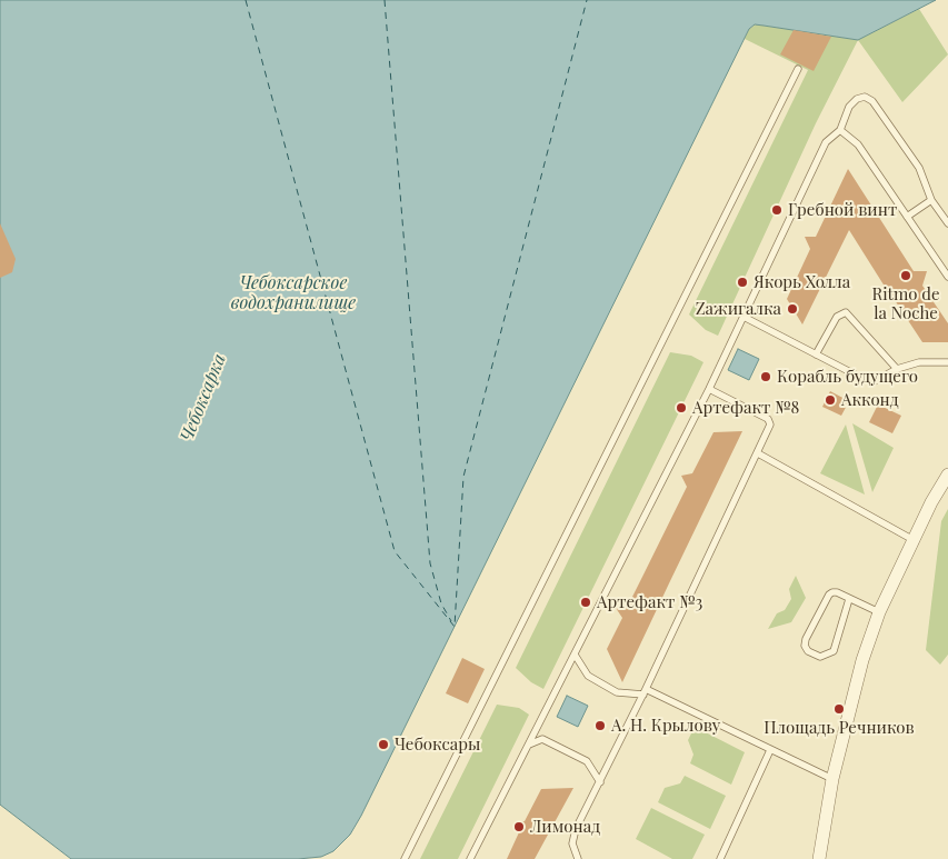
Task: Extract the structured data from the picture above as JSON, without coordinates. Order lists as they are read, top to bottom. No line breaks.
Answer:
{"water":["Чебоксарское водохранилище","Чебоксарка"],"places":["Гребной винт","Ritmo de la Noche","Якорь Холла","Zажигалка","Корабль будущего","Акконд","Артефакт №8","Артефакт №3","Площадь Речников","А. Н. Крылову","Чебоксары","Лимонад"]}
